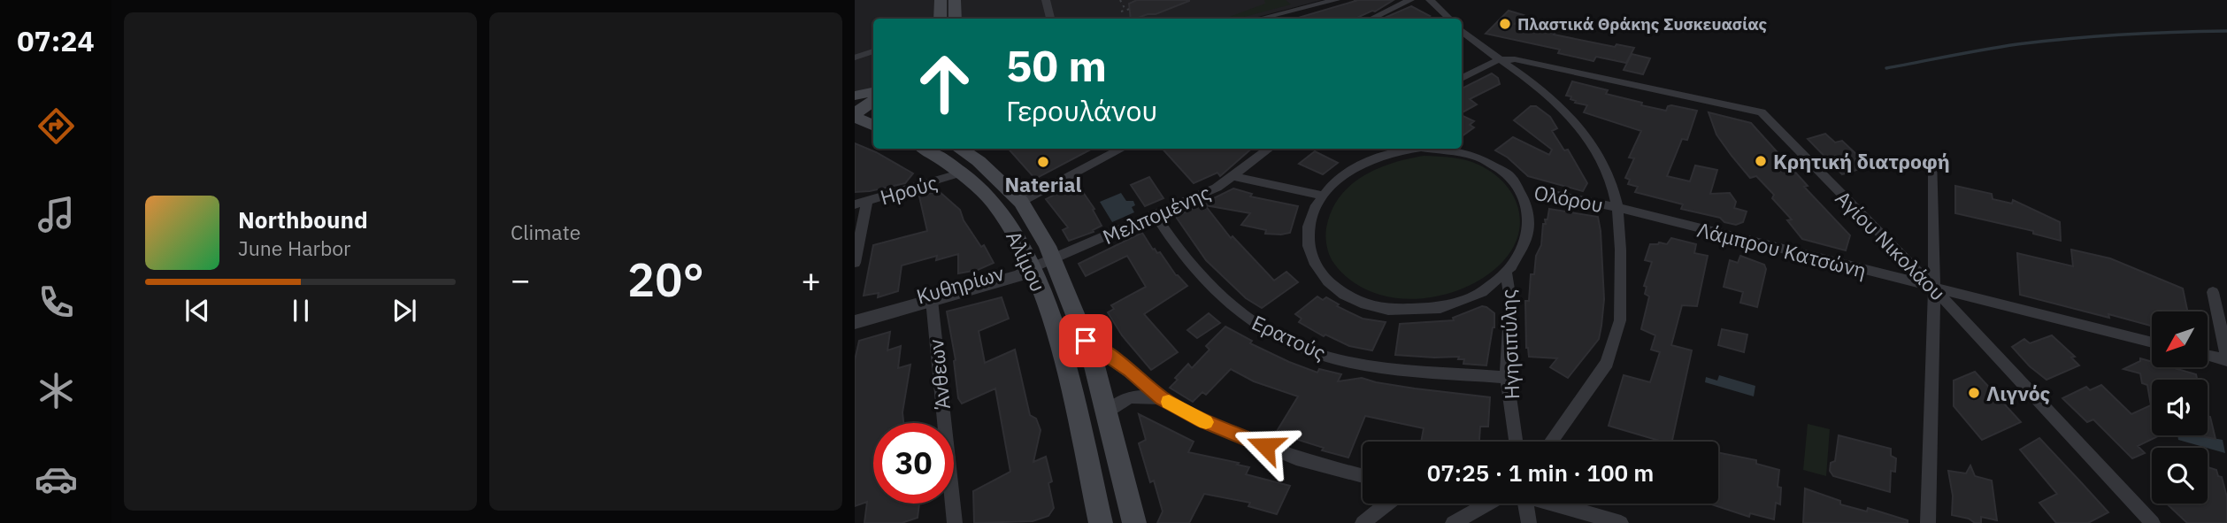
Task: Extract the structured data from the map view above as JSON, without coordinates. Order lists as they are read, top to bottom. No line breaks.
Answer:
{"streets":{"main road":["Αλίμου"],"street":["Ηρούς","Ολόρου","Μελπομένης","Αγίου Νικολάου","Λάμπρου Κατσώνη","Κυθηρίων","Ερατούς","Ηγησιπύλης","Άνθεων"]},"crossings":[["Ηρούς","Αλίμου"],["Ολόρου","Λάμπρου Κατσώνη"],["Μελπομένης","Αλίμου"],["Μελπομένης","Κυθηρίων"],["Μελπομένης","Ερατούς"],["Αγίου Νικολάου","Λάμπρου Κατσώνη"],["Αλίμου","Κυθηρίων"],["Κυθηρίων","Άνθεων"],["Ερατούς","Ηγησιπύλης"]],"places":["Πλαστικά Θράκης Συσκευασίας","Κρητική διατροφή","Naterial","Λιγνός"],"north":"bottom left","page":{"tabs":"07:24","tile":"Climate","turn":["50 m","Γερουλάνου"],"song":["Northbound","June Harbor"],"heat":["−","20°","+"],"limit":"30","trip":"07:25 · 1 min · 100 m"}}
